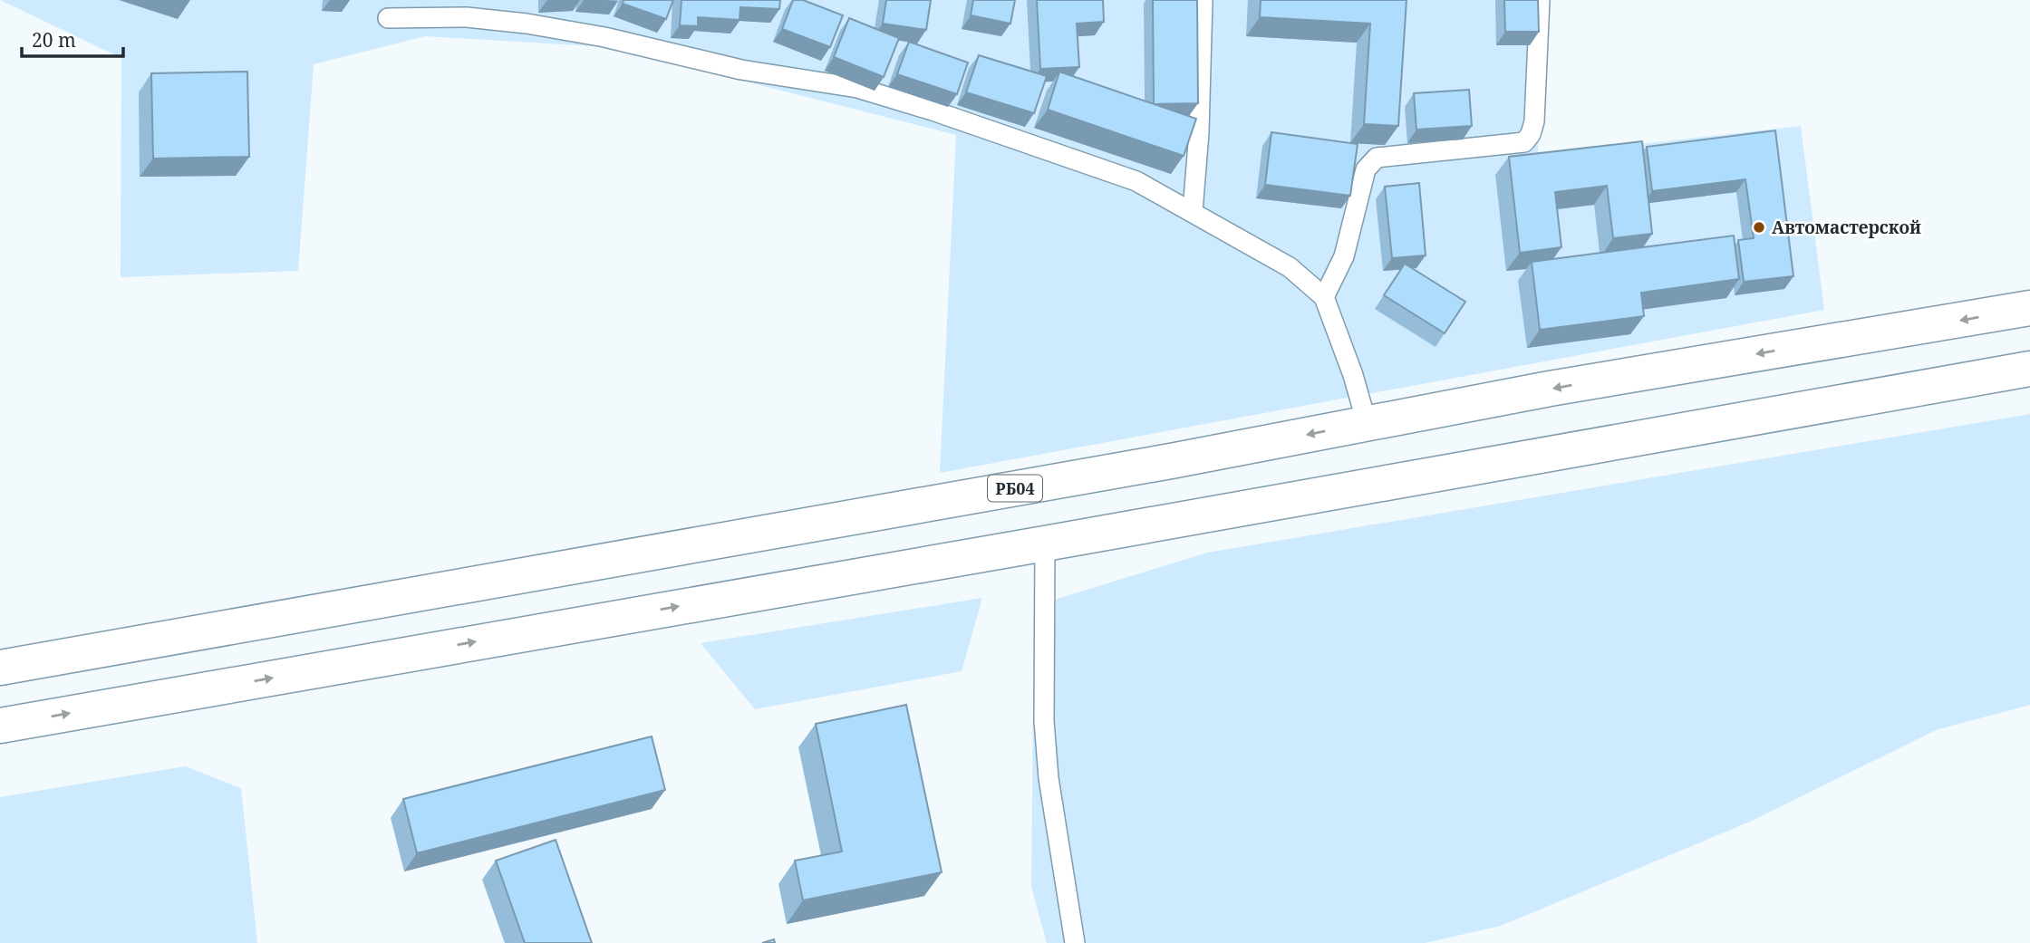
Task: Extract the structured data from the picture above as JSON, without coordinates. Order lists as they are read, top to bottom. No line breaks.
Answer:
{"streets":{"highway":["РБ04"]},"places":["Автомастерской"],"scale_bar":"20 m"}
